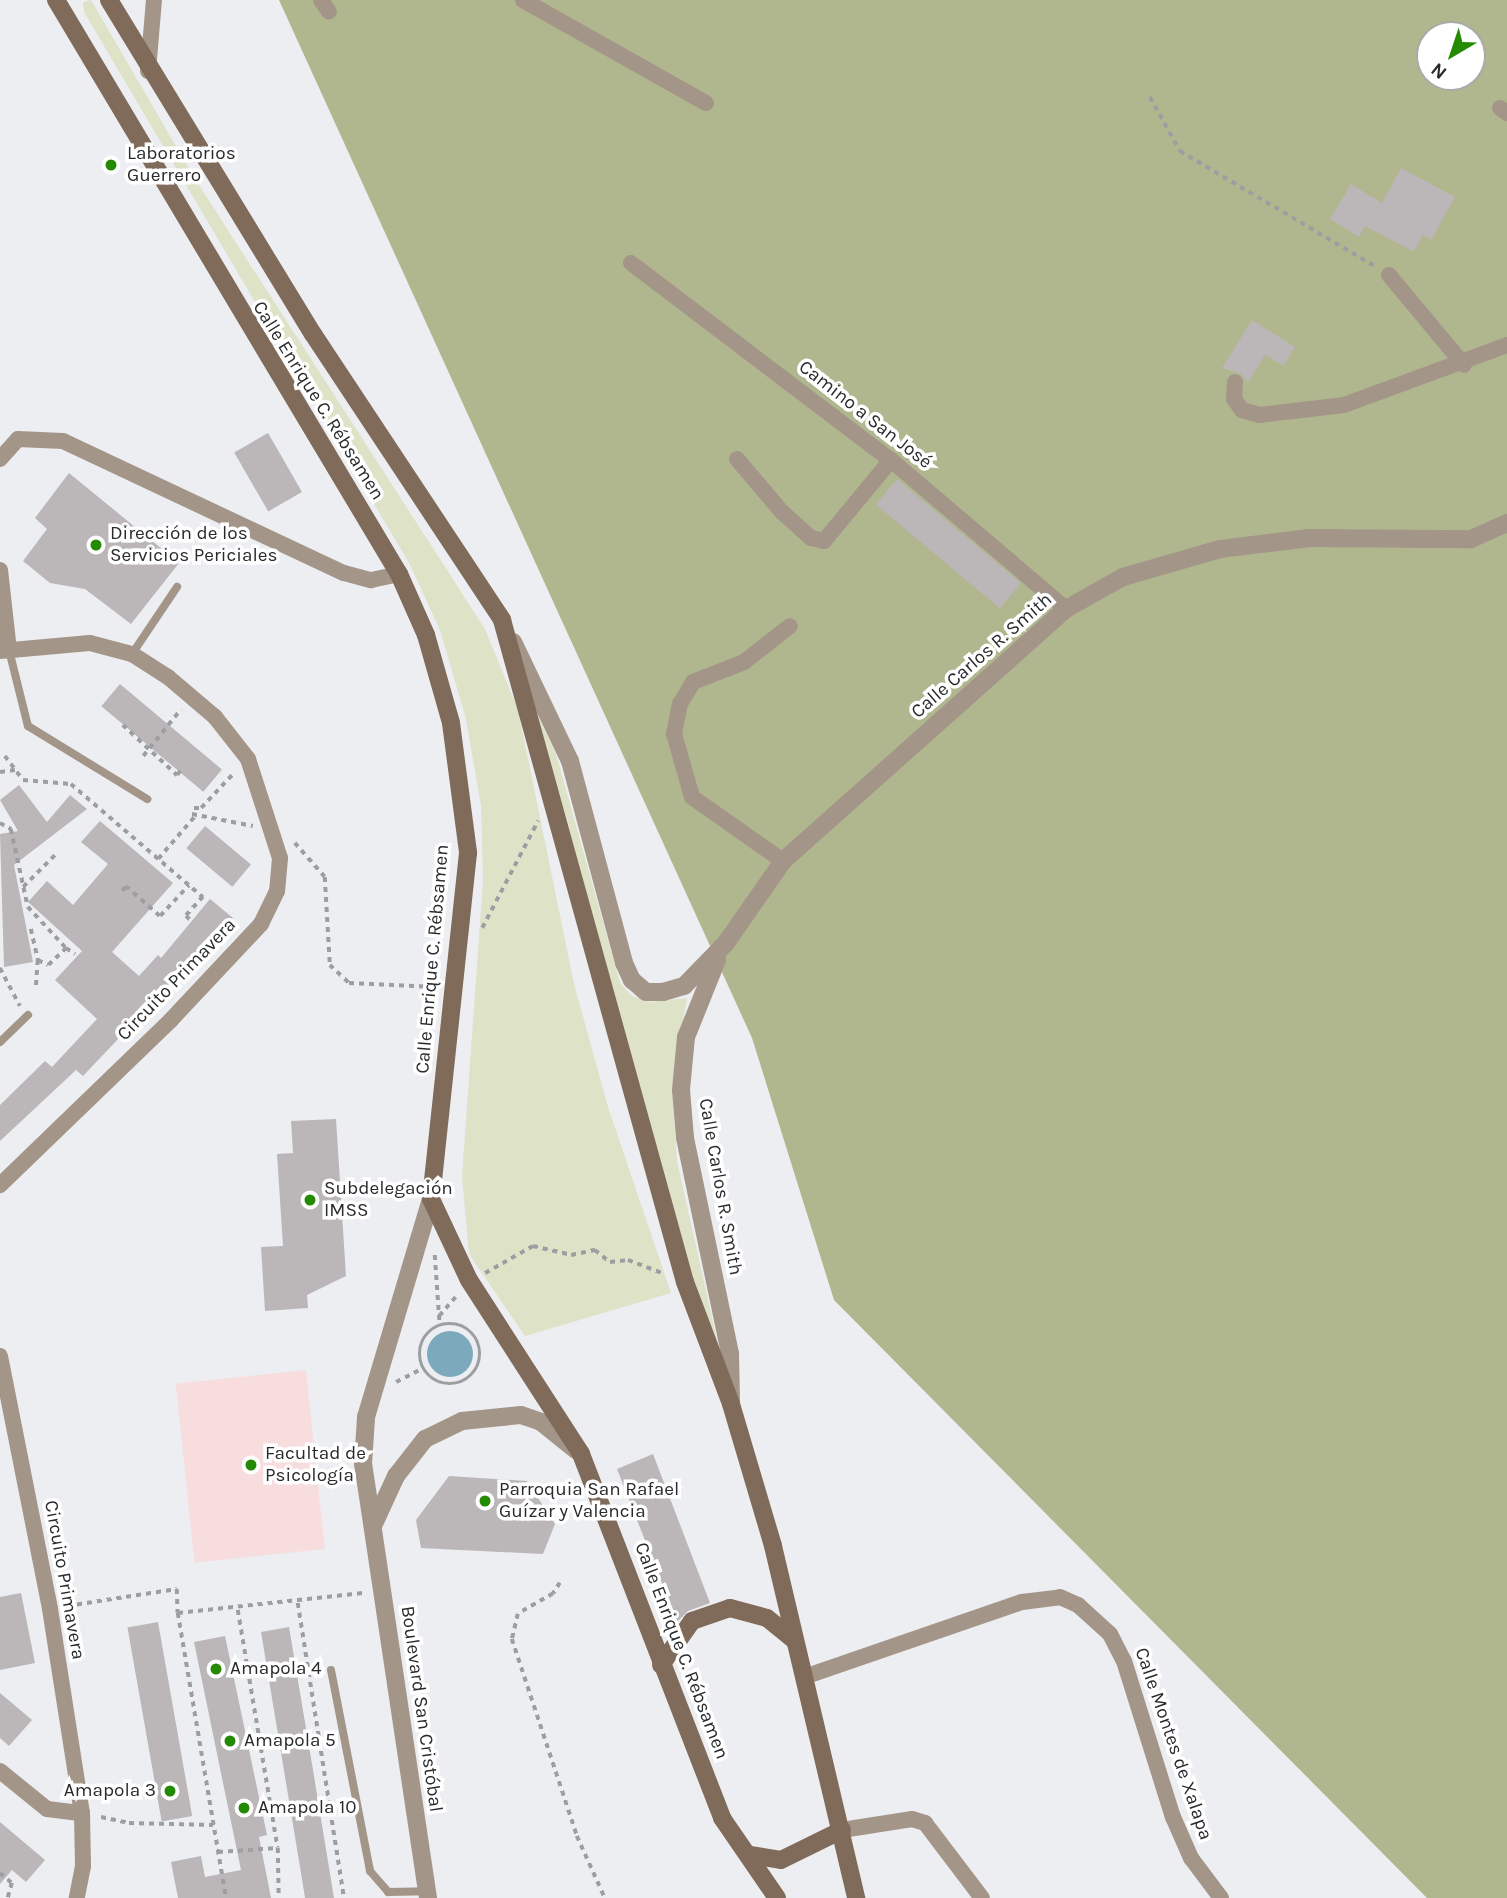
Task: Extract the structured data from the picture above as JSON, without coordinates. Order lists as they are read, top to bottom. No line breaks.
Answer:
{"streets":{"main road":["Calle Enrique C. Rébsamen"],"street":["Camino a San José","Calle Carlos R. Smith","Circuito Primavera","Boulevard San Cristóbal","Calle Montes de Xalapa"]},"crossings":[["Calle Enrique C. Rébsamen","Calle Carlos R. Smith"],["Calle Enrique C. Rébsamen","Boulevard San Cristóbal"],["Calle Enrique C. Rébsamen","Calle Montes de Xalapa"],["Camino a San José","Calle Carlos R. Smith"]],"places":["Laboratorios Guerrero","Dirección de los Servicios Periciales","Subdelegación IMSS","Facultad de Psicología","Parroquia San Rafael Guízar y Valencia","Amapola 4","Amapola 5","Amapola 3","Amapola 10"],"north":"bottom left"}
